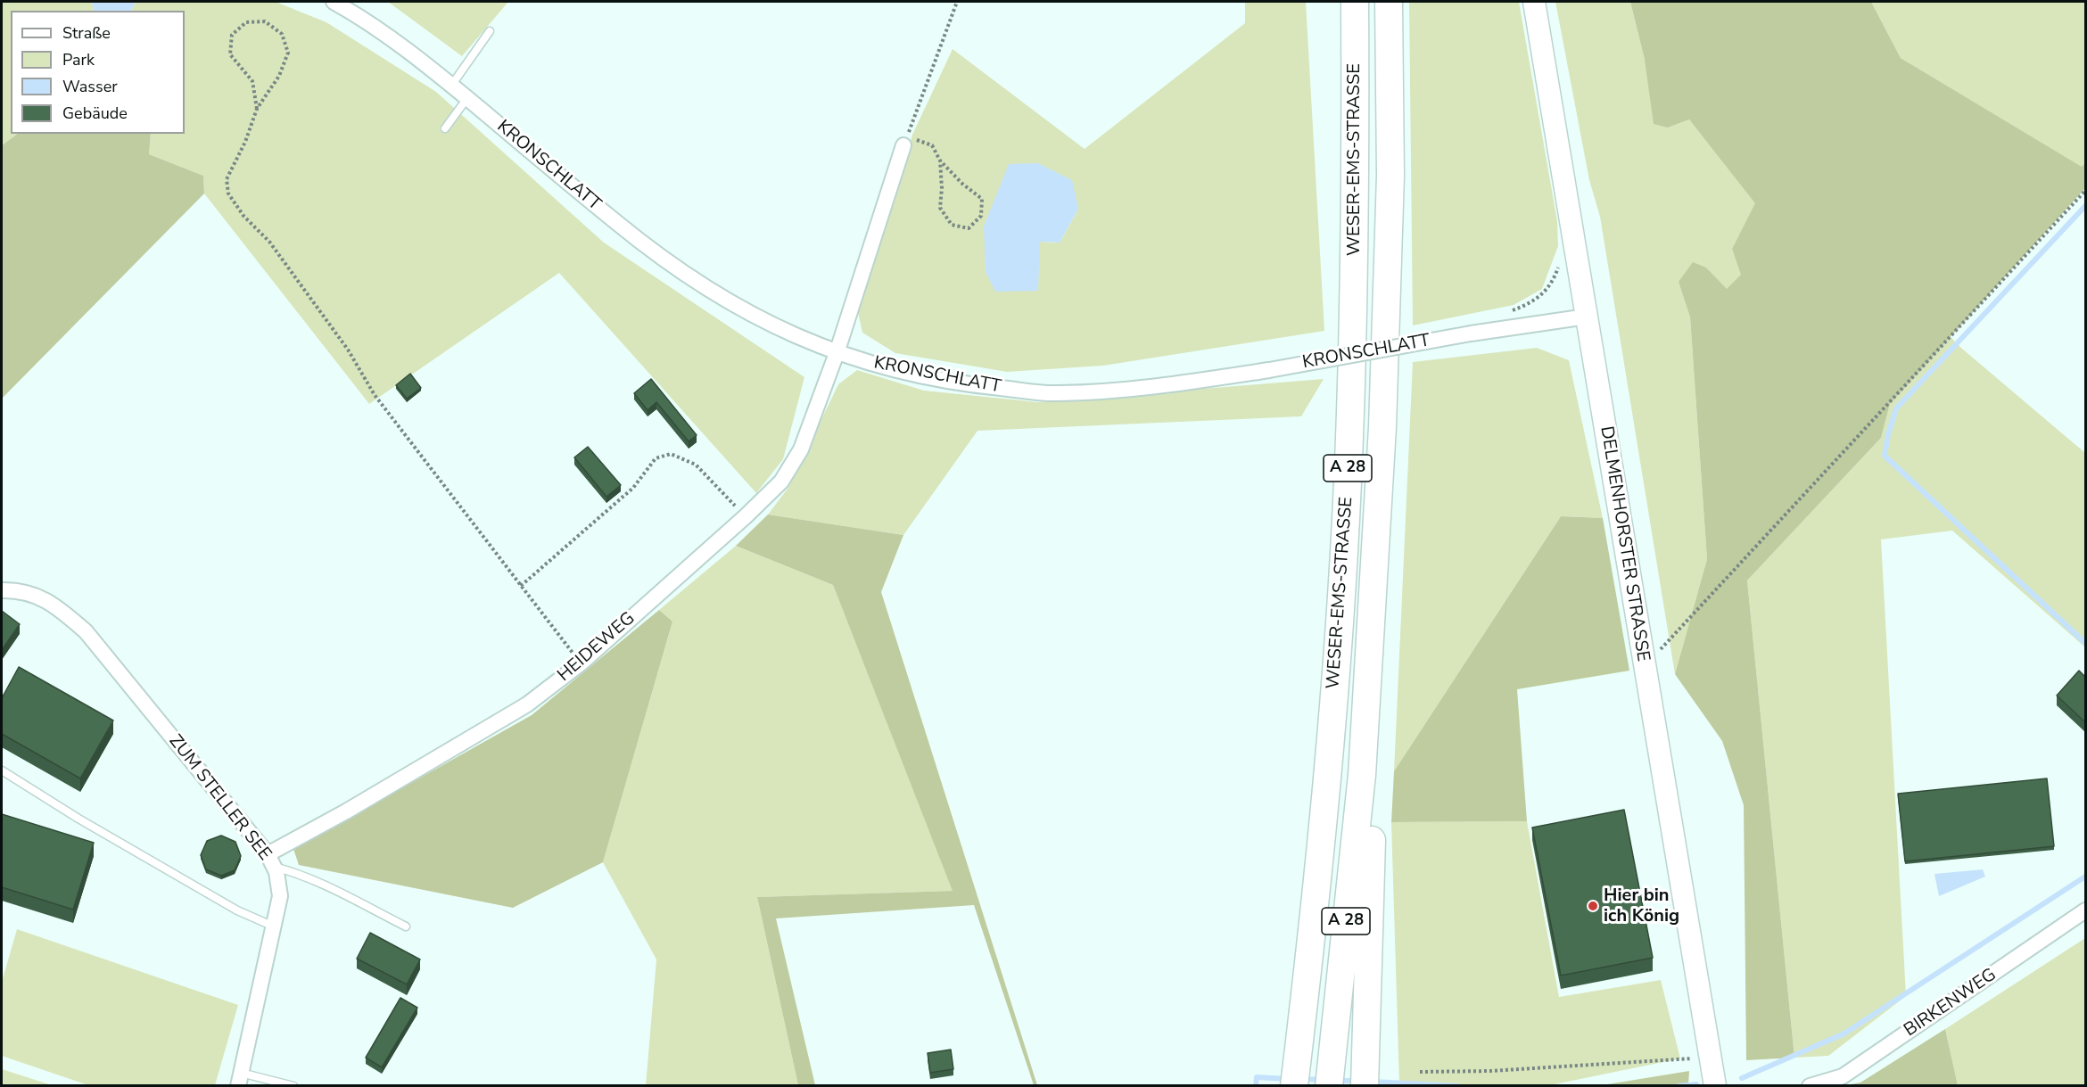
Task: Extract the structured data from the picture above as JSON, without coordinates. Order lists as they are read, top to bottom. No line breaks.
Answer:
{"streets":{"highway":["WESER-EMS-STRASSE","A 28"],"street":["KRONSCHLATT","DELMENHORSTER STRASSE","HEIDEWEG","ZUM STELLER SEE","BIRKENWEG"]},"crossings":[["KRONSCHLATT","DELMENHORSTER STRASSE"],["KRONSCHLATT","HEIDEWEG"],["HEIDEWEG","ZUM STELLER SEE"]],"places":["Hier bin ich König"],"legend":["Straße","Park","Wasser","Gebäude"]}
